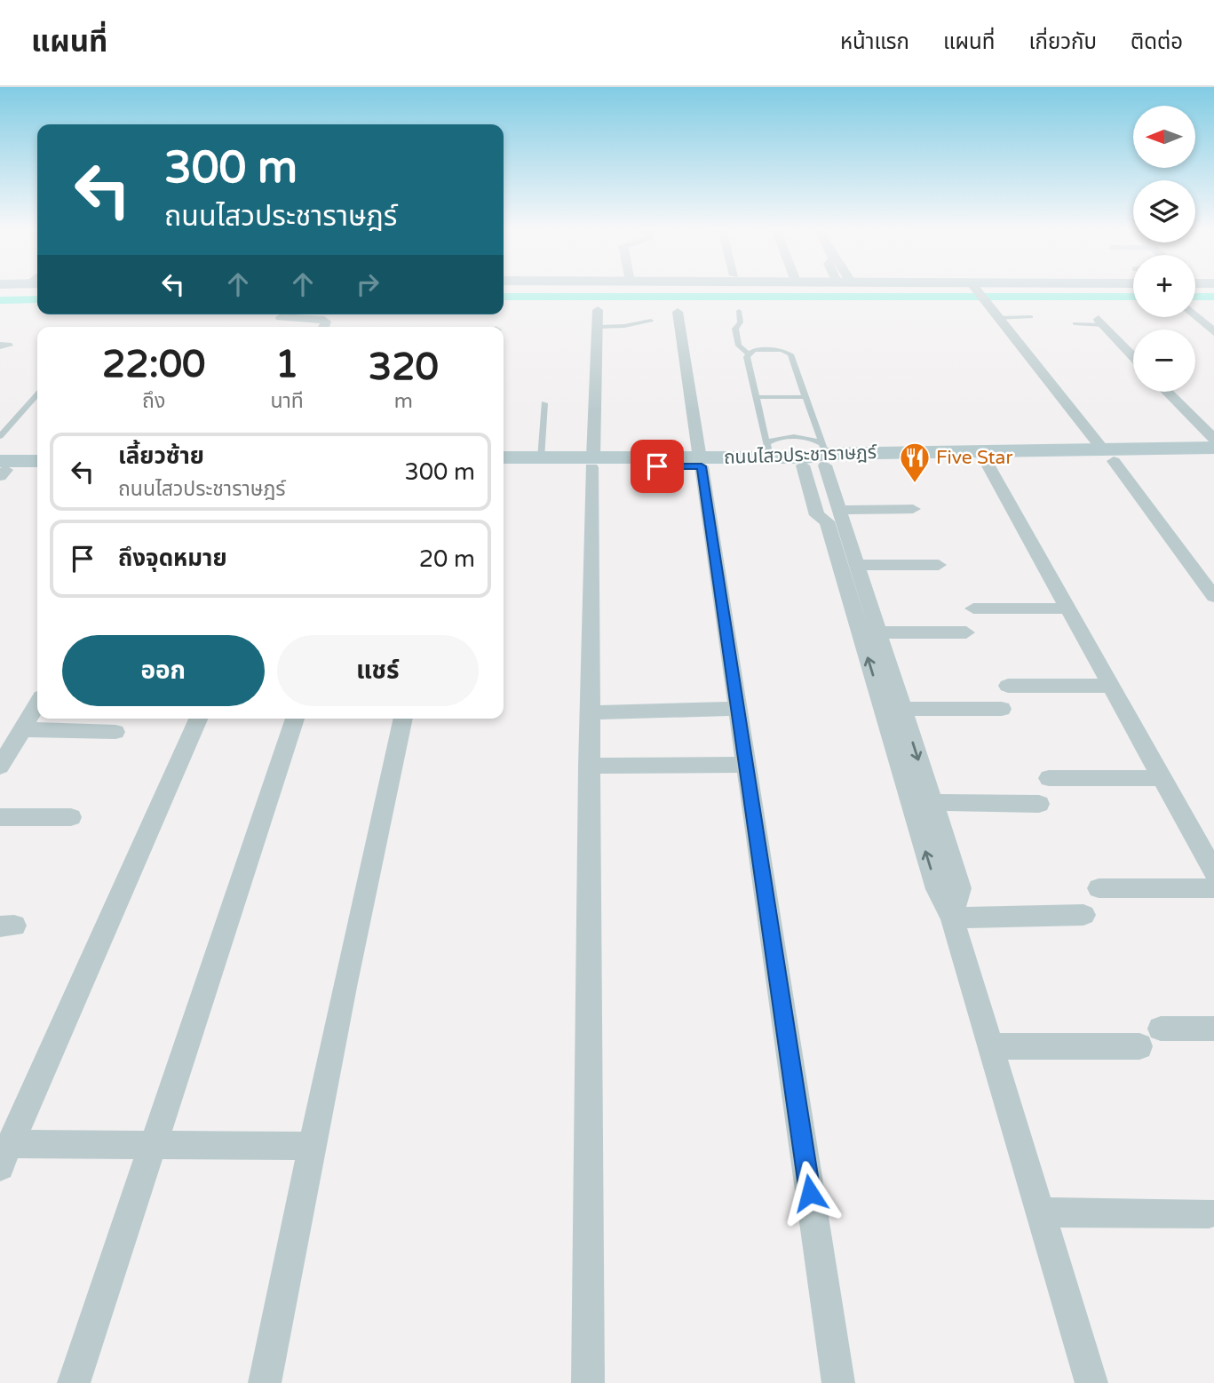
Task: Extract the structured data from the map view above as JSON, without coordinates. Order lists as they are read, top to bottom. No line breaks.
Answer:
{"streets":{"main road":["ถนนไสวประชาราษฎร์"]},"places":{"restaurant":["Five Star"]},"north":"left","page":{"header":"แผนที่","nav":["หน้าแรก","แผนที่","เกี่ยวกับ","ติดต่อ"],"map_buttons":["+","−"],"turn":["300 m","ถนนไสวประชาราษฎร์"],"eta":["22:00","ถึง","1","นาที","320","m"],"list":[{"name":"เลี้ยวซ้าย","note":"ถนนไสวประชาราษฎร์","value":"300 m"},{"name":"ถึงจุดหมาย","value":"20 m"}],"buttons":["ออก","แชร์"]}}
